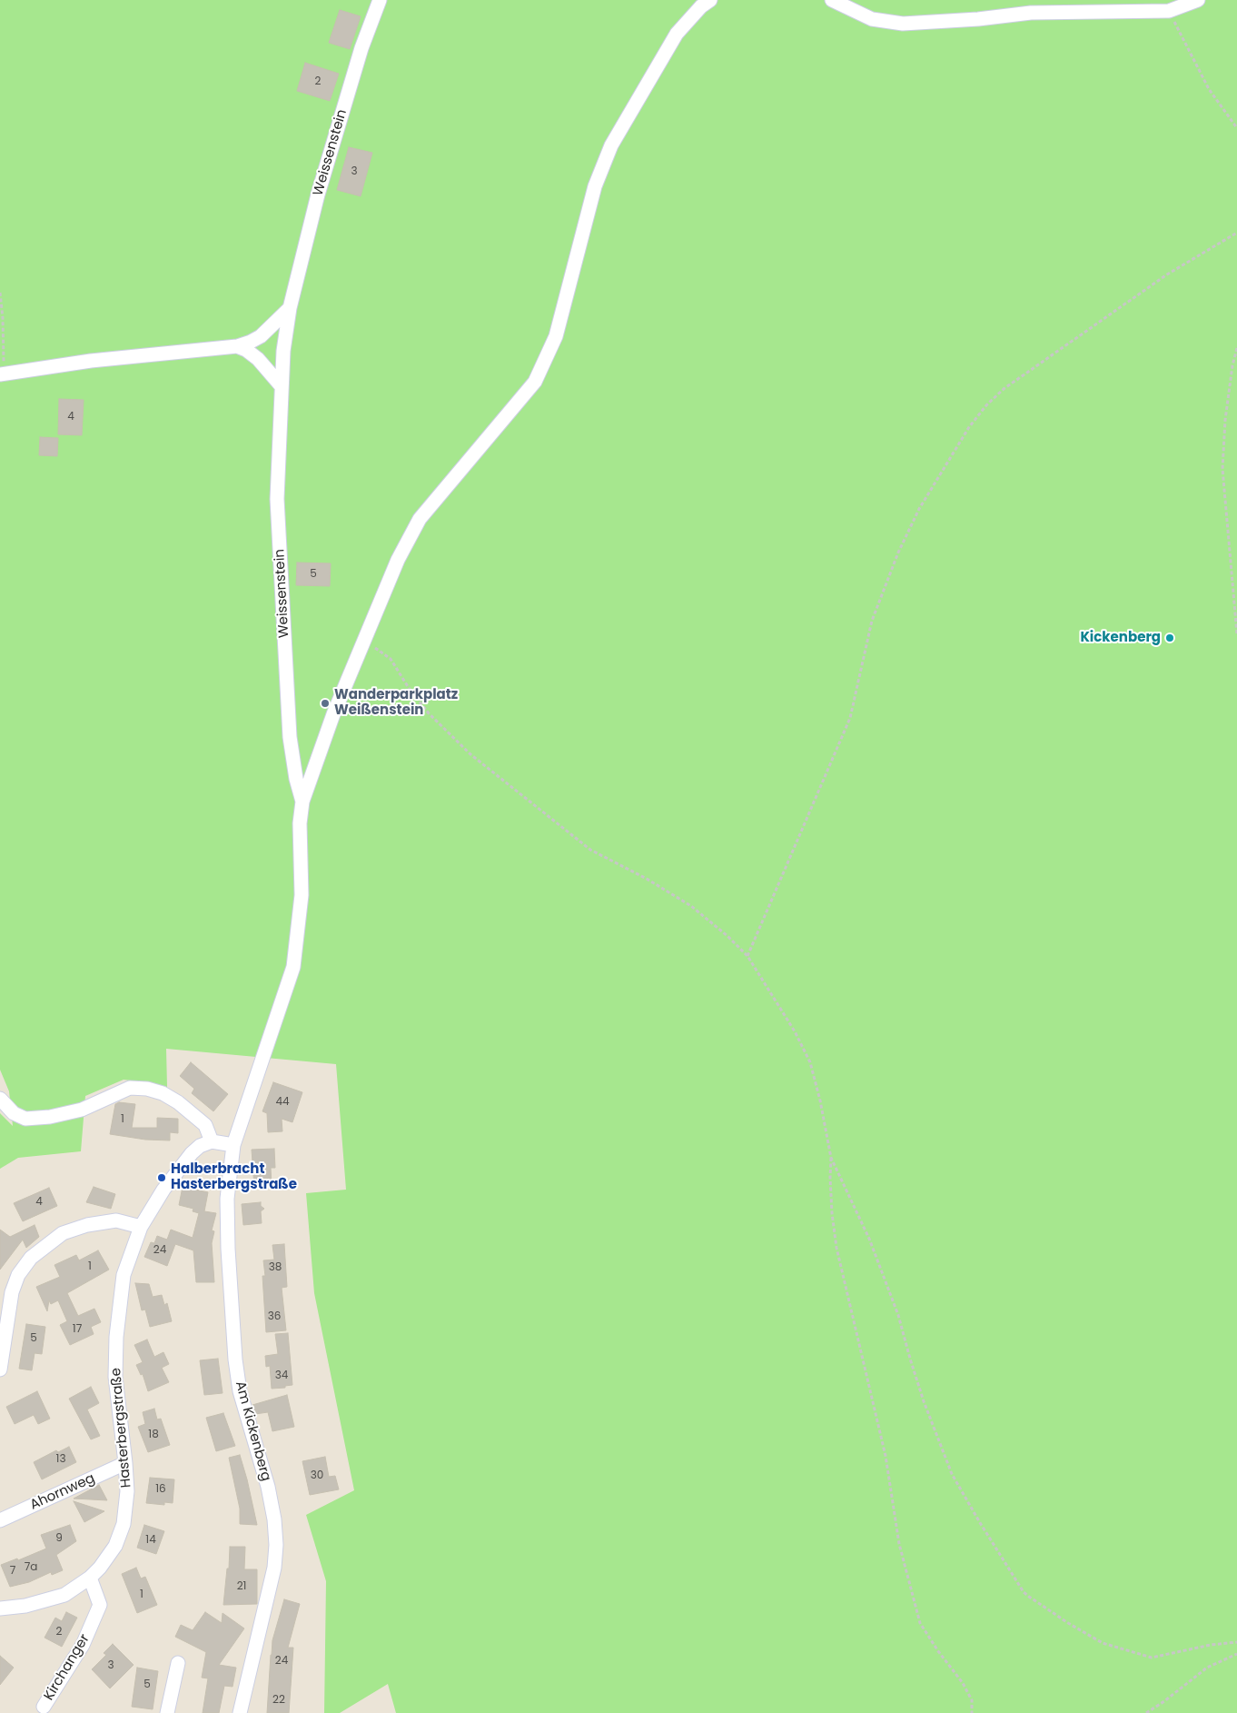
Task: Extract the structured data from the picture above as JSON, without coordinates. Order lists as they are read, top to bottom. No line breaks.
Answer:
{"streets":{"street":["Weissenstein","Hasterbergstraße","Am Kickenberg","Ahornweg","Kirchanger"]},"crossings":[["Weissenstein","Am Kickenberg"],["Hasterbergstraße","Ahornweg"],["Hasterbergstraße","Kirchanger"]],"places":["Kickenberg","Wanderparkplatz Weißenstein","Halberbracht Hasterbergstraße"],"house_numbers":["2","3","4","5","44","1","4","24","1","38","36","17","5","34","18","13","30","16","9","14","7a","7","21","1","2","24","3","5","22"]}
